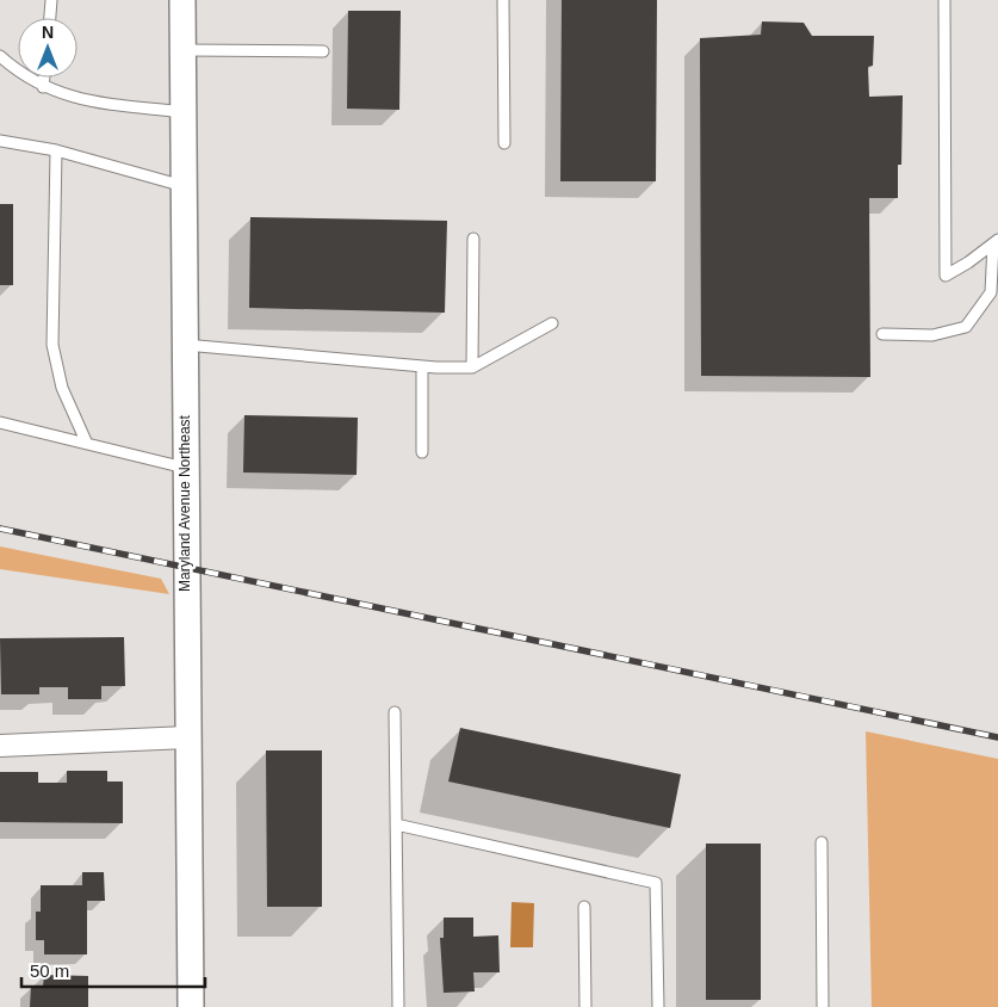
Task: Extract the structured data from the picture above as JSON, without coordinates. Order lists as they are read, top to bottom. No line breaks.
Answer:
{"streets":{"street":["Maryland Avenue Northeast"]},"scale_bar":"50 m","north":"top"}
